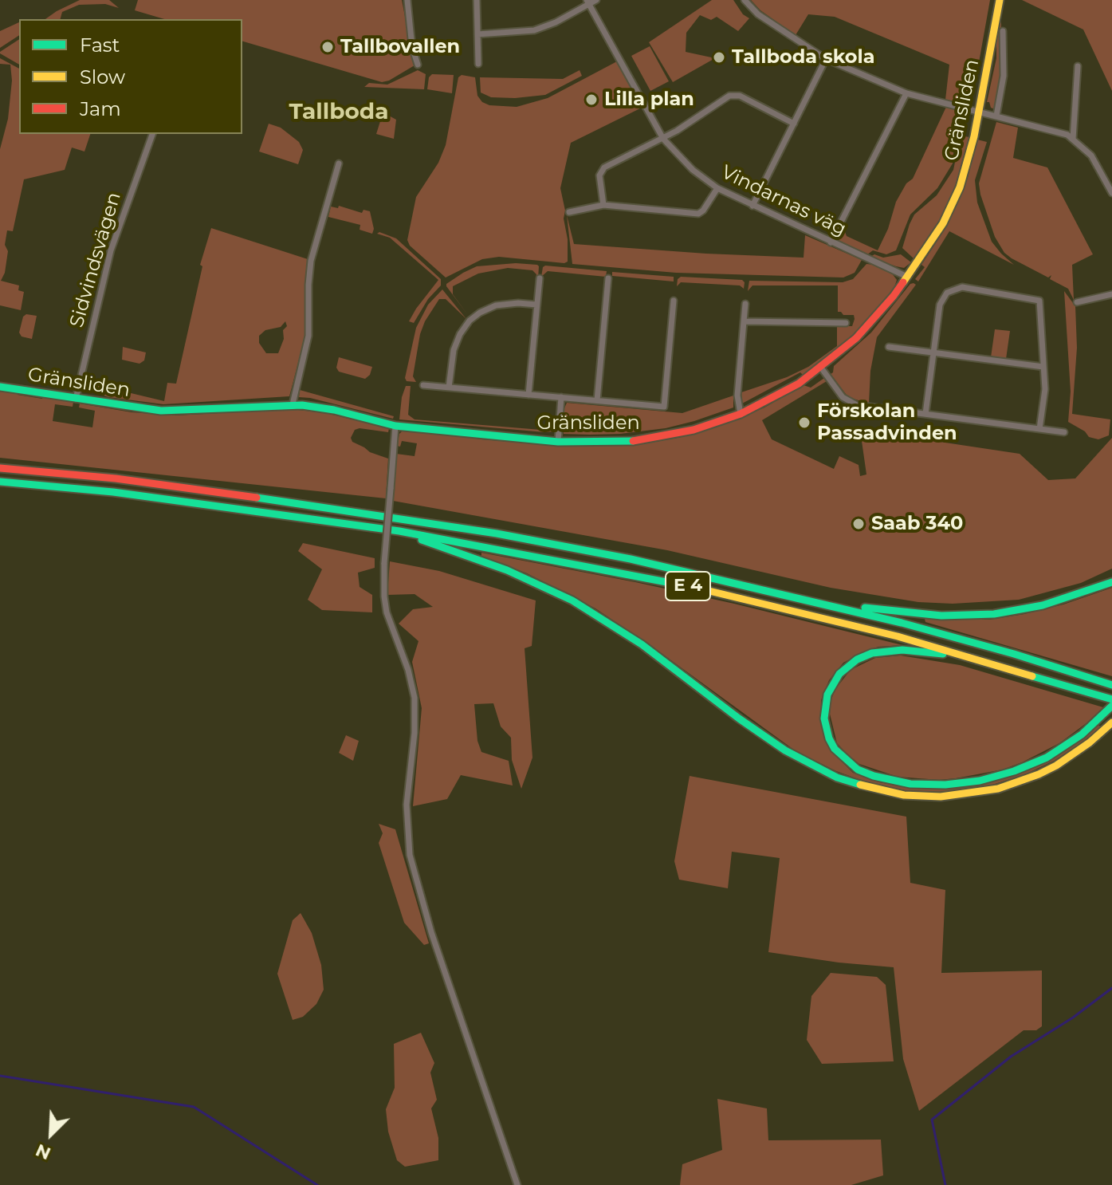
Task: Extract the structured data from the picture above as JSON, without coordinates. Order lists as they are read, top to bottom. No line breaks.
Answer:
{"streets":{"main road":["Gränsliden","E 4"],"street":["Vindarnas väg","Sidvindsvägen"]},"crossings":[["Gränsliden","Vindarnas väg"],["Gränsliden","Sidvindsvägen"]],"districts":["Tallboda"],"places":["Tallbovallen","Tallboda skola","Lilla plan","Förskolan Passadvinden","Saab 340"],"legend":["Fast","Slow","Jam"],"north":"bottom left"}
